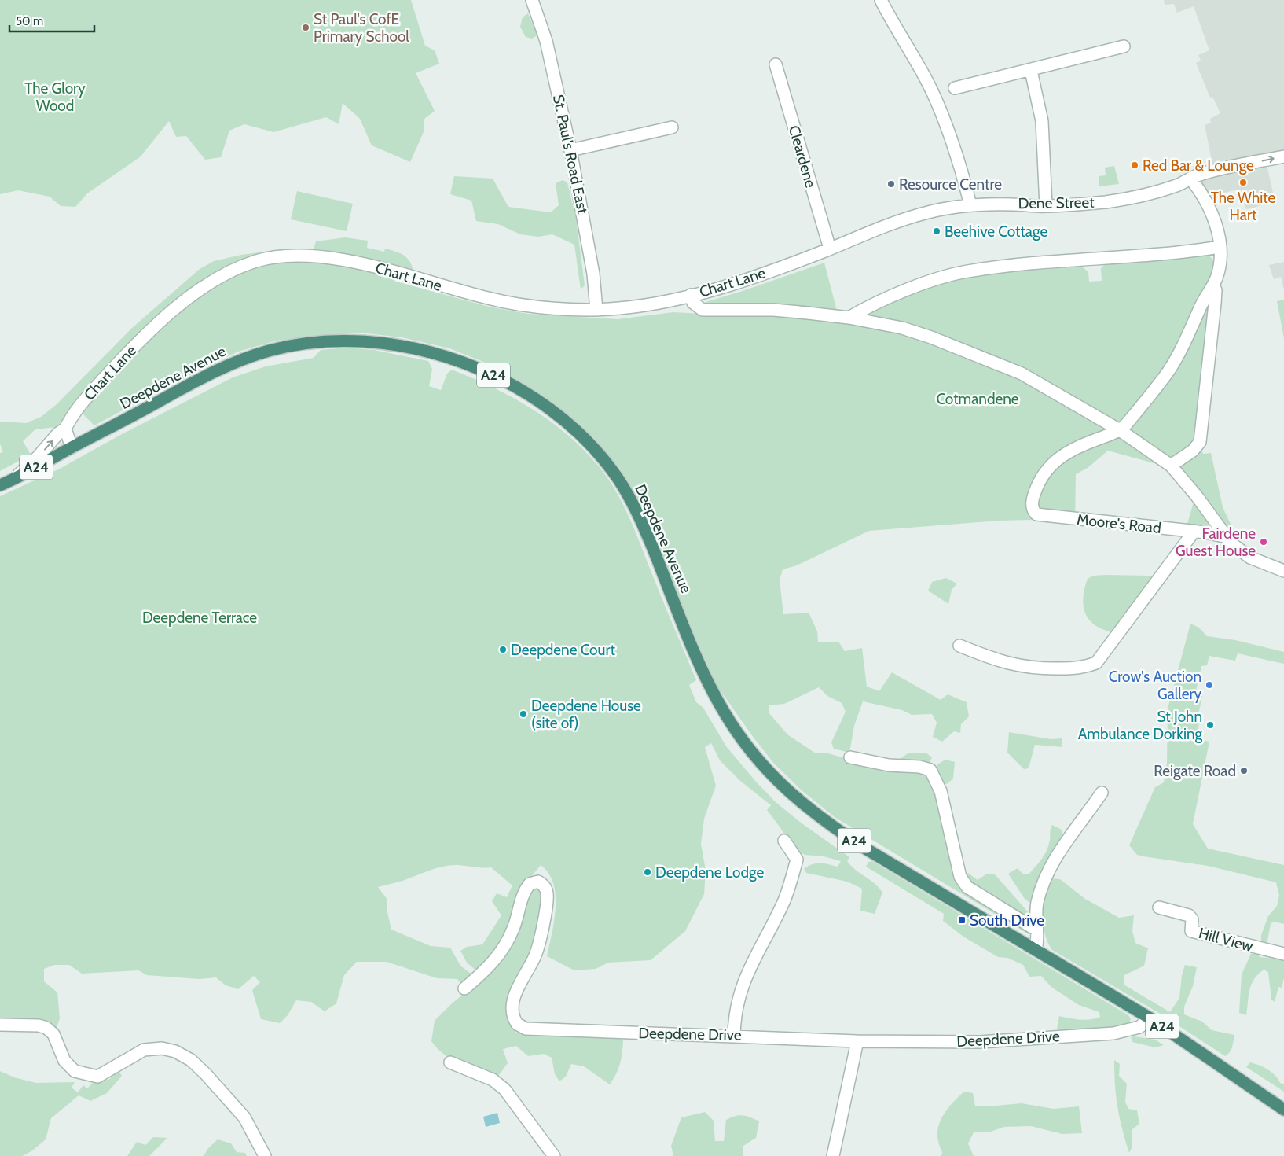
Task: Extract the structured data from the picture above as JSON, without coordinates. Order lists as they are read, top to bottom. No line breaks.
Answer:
{"streets":{"highway":["A24","Deepdene Avenue"],"street":["St. Paul's Road East","Cleardene","Dene Street","Chart Lane","Moore's Road","Hill View","Deepdene Drive"]},"crossings":[["St. Paul's Road East","Chart Lane"],["Cleardene","Dene Street"],["Cleardene","Chart Lane"],["Dene Street","Chart Lane"],["Chart Lane","Deepdene Avenue"],["Deepdene Avenue","Deepdene Drive"]],"parks":["The Glory Wood","Cotmandene","Deepdene Terrace"],"places":{"other":["St Paul's CofE Primary School","Red Bar & Lounge","The White Hart","Resource Centre","Beehive Cottage","Fairdene Guest House","Deepdene Court","Crow's Auction Gallery","Deepdene House (site of)","St John Ambulance Dorking","Reigate Road","Deepdene Lodge"],"transit":["South Drive"]},"scale_bar":"50 m"}
